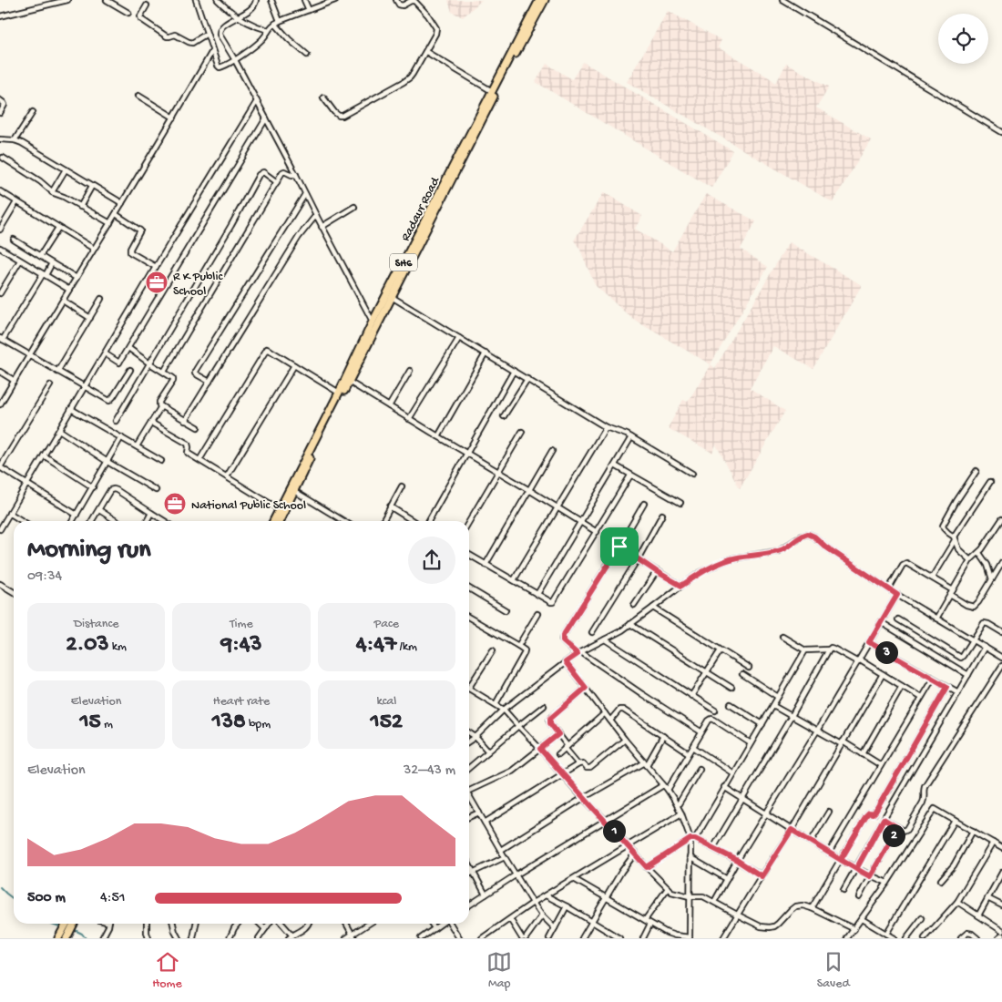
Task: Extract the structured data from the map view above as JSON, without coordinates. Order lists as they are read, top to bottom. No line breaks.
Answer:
{"streets":{"main road":["Radaur Road","SH6"]},"places":{"office":["R K Public School","National Public School"]},"page":{"heading":["Morning run","09:34"],"stats":[["Distance","2.03 km"],["Time","9:43"],["Pace","4:47 /km"],["Elevation","15 m"],["Heart rate","138 bpm"],["kcal","152"]],"pins":["3","1","2"],"chart":["Elevation","32–43 m"],"list":[{"name":"500 m","note":"4:51"}],"tabs":["Home","Map","Saved"]}}
